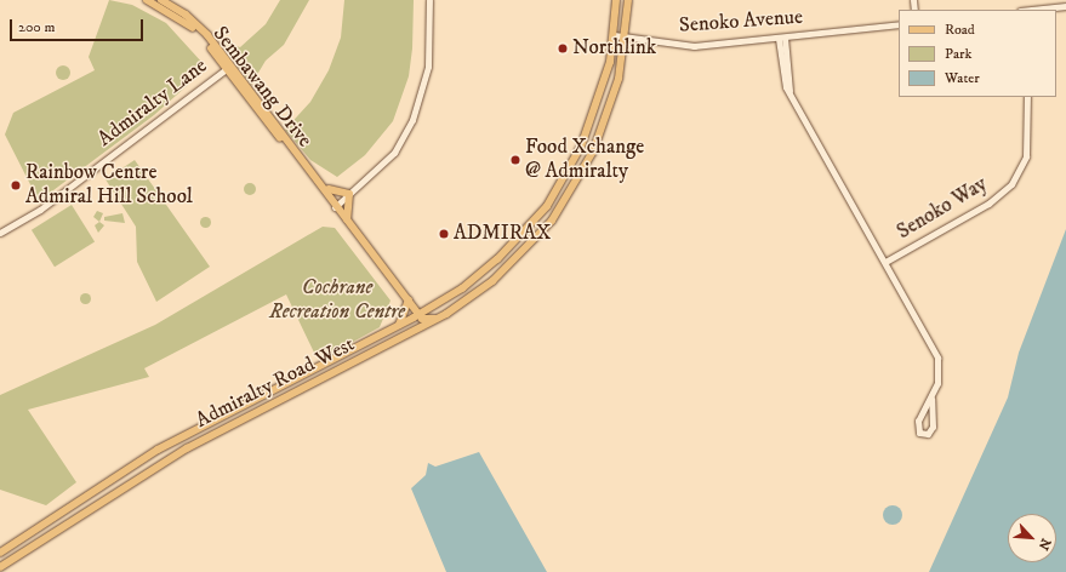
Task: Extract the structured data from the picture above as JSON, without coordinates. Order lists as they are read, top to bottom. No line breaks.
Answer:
{"streets":{"main road":["Sembawang Drive","Admiralty Road West"],"street":["Senoko Avenue","Admiralty Lane","Senoko Way"]},"crossings":[["Senoko Avenue","Senoko Way"],["Senoko Avenue","Admiralty Road West"],["Sembawang Drive","Admiralty Lane"],["Sembawang Drive","Admiralty Road West"]],"parks":["Cochrane Recreation Centre"],"places":["Northlink","Food Xchange @ Admiralty","Rainbow Centre Admiral Hill School","ADMIRAX"],"legend":["Road","Park","Water"],"scale_bar":"200 m","north":"bottom right"}
